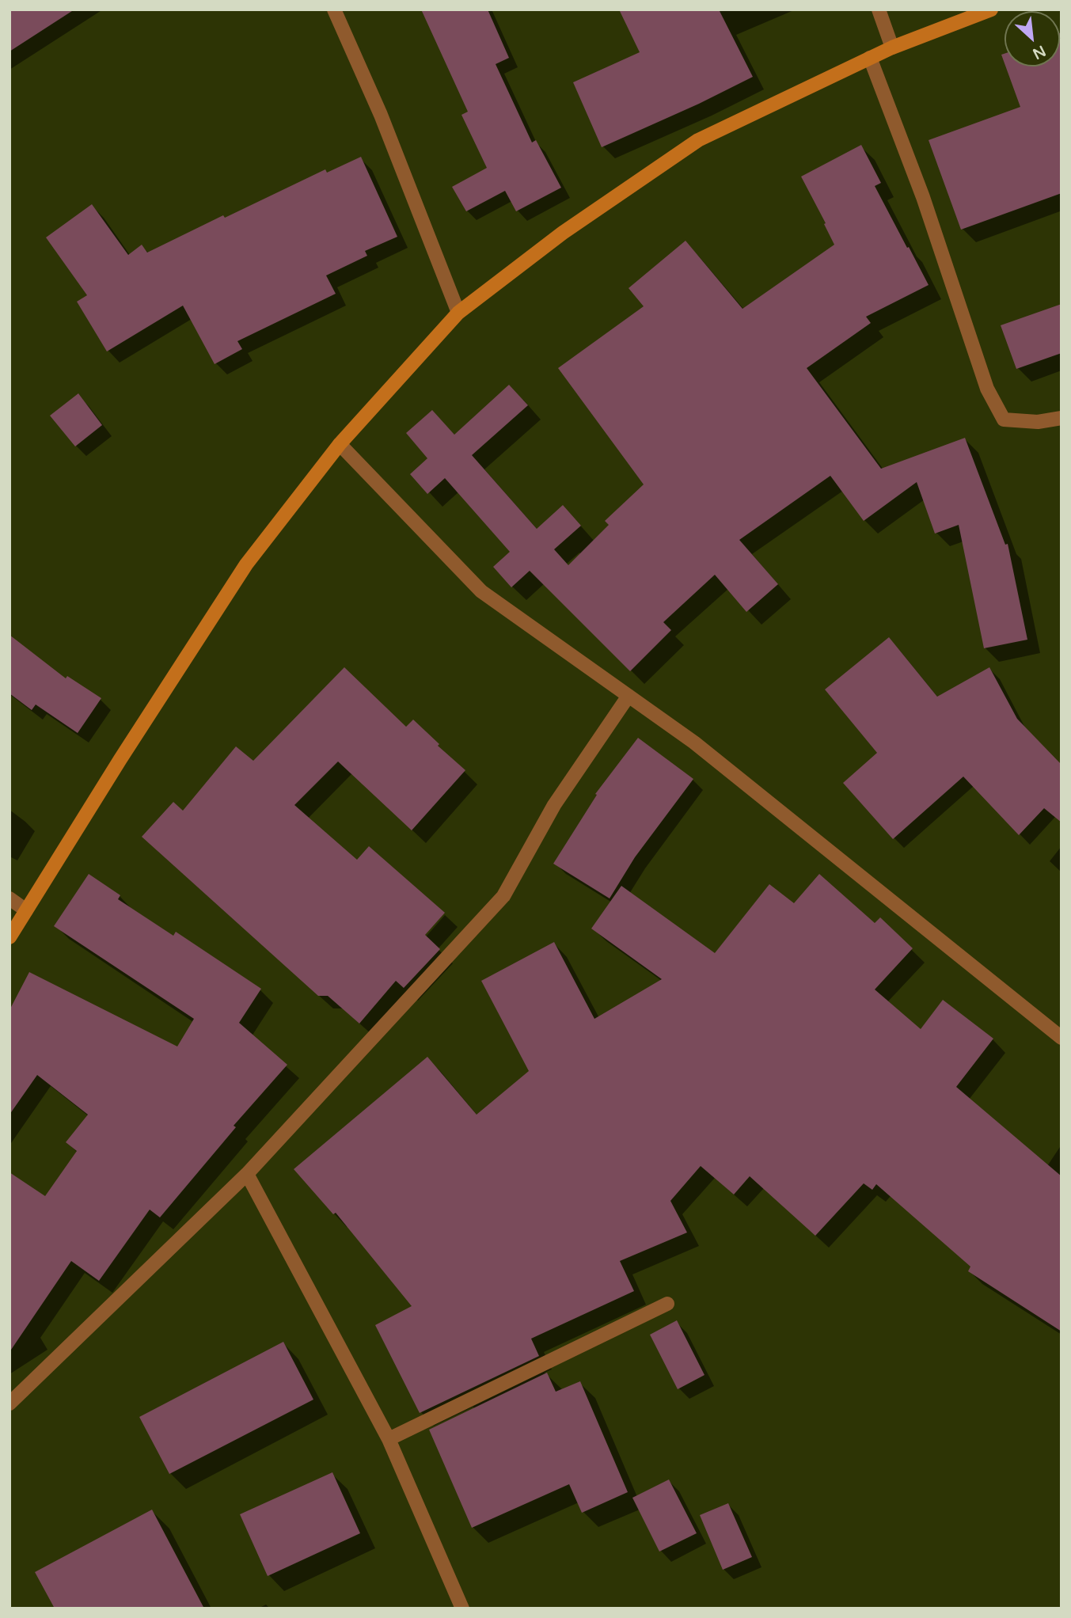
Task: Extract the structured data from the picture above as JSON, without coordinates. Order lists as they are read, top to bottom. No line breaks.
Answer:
{"north":"bottom right"}
